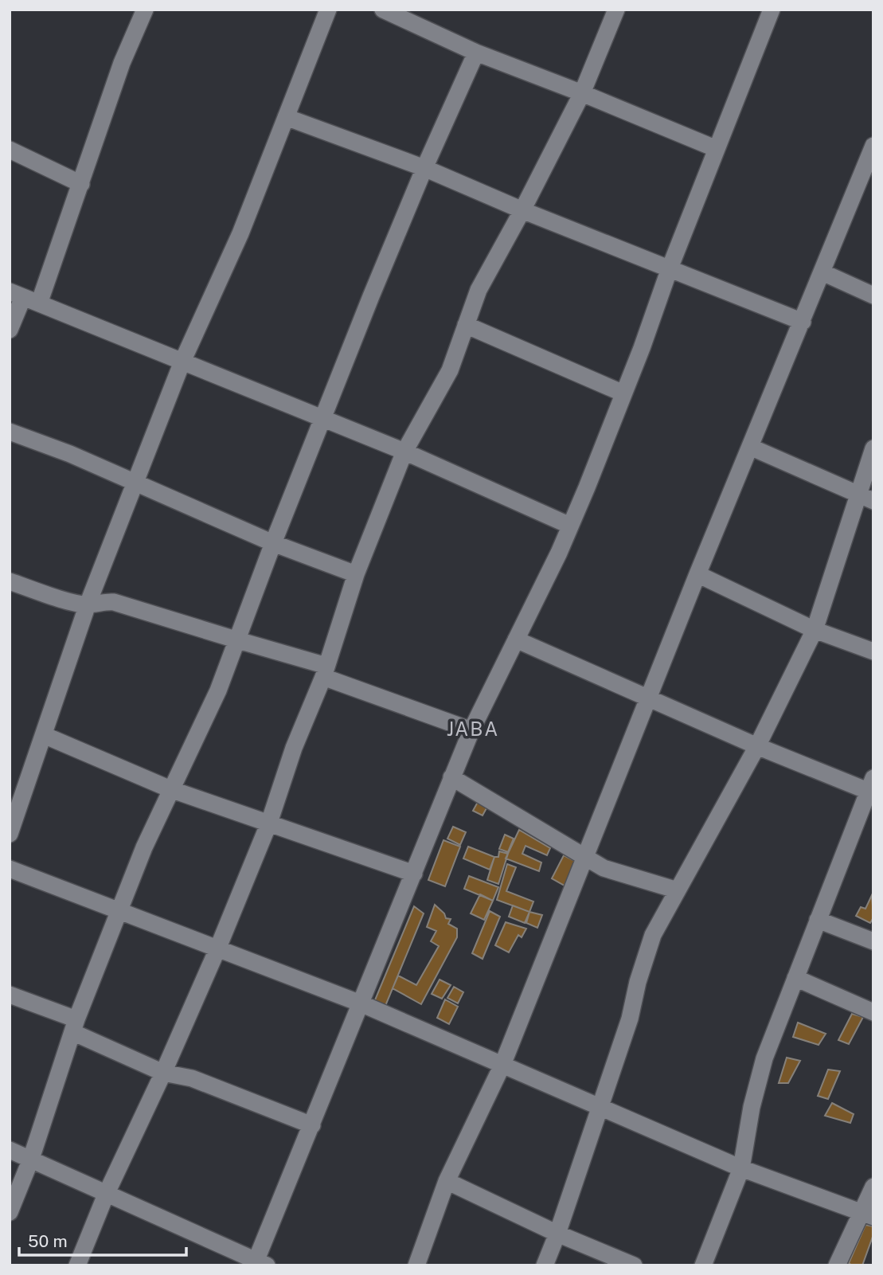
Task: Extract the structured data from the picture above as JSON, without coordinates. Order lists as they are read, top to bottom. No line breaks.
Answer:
{"districts":["JABA"],"scale_bar":"50 m"}
